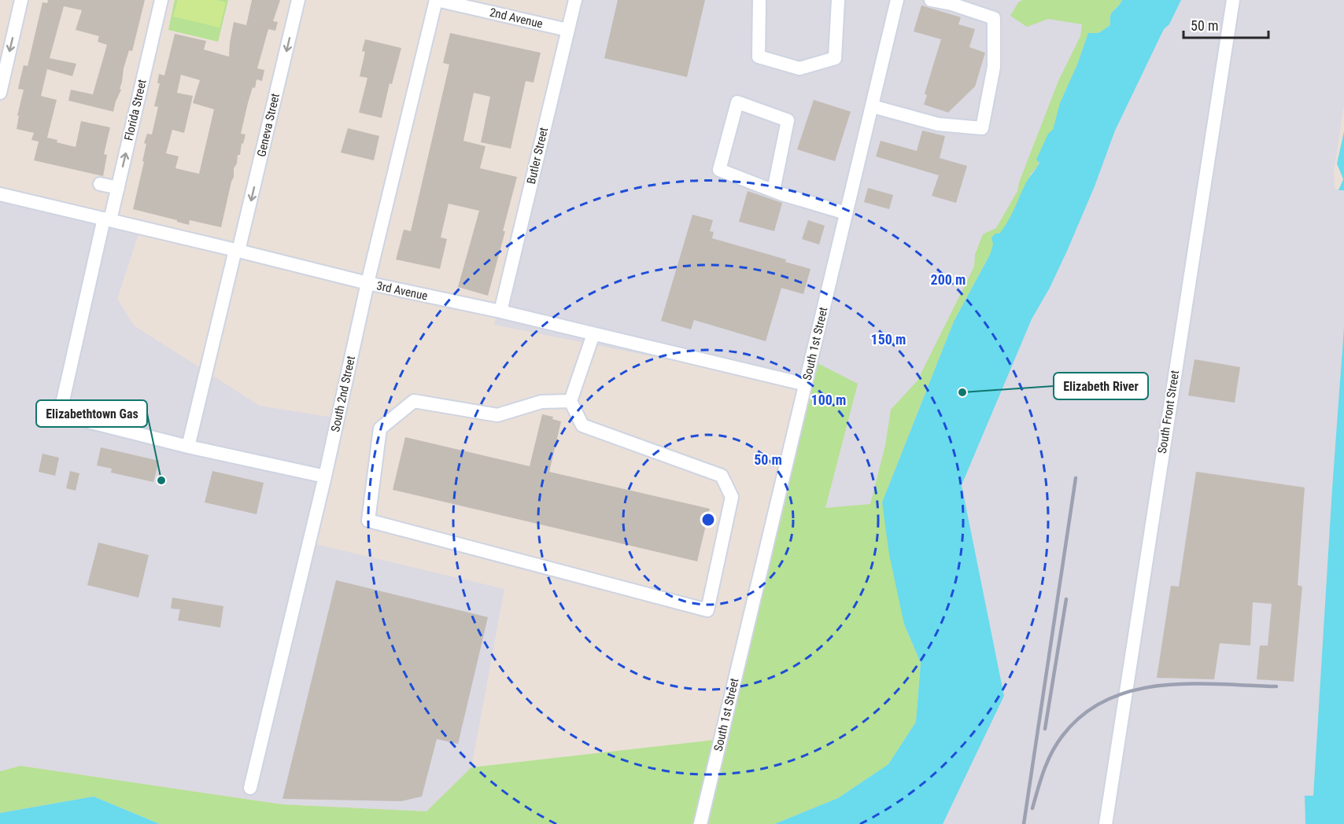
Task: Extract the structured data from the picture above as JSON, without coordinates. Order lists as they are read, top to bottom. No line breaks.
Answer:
{"streets":{"street":["2nd Avenue","Florida Street","Geneva Street","Butler Street","3rd Avenue","South 1st Street","South 2nd Street","South Front Street"]},"crossings":[["2nd Avenue","Butler Street"],["2nd Avenue","South 2nd Street"],["Florida Street","Geneva Street"],["Florida Street","3rd Avenue"],["Geneva Street","3rd Avenue"],["Butler Street","3rd Avenue"],["3rd Avenue","South 1st Street"],["3rd Avenue","South 2nd Street"]],"one_way":["Geneva Street"],"places":["Elizabeth River","Elizabethtown Gas"],"scale_bar":"50 m","rings":["200 m","150 m","100 m","50 m"]}
